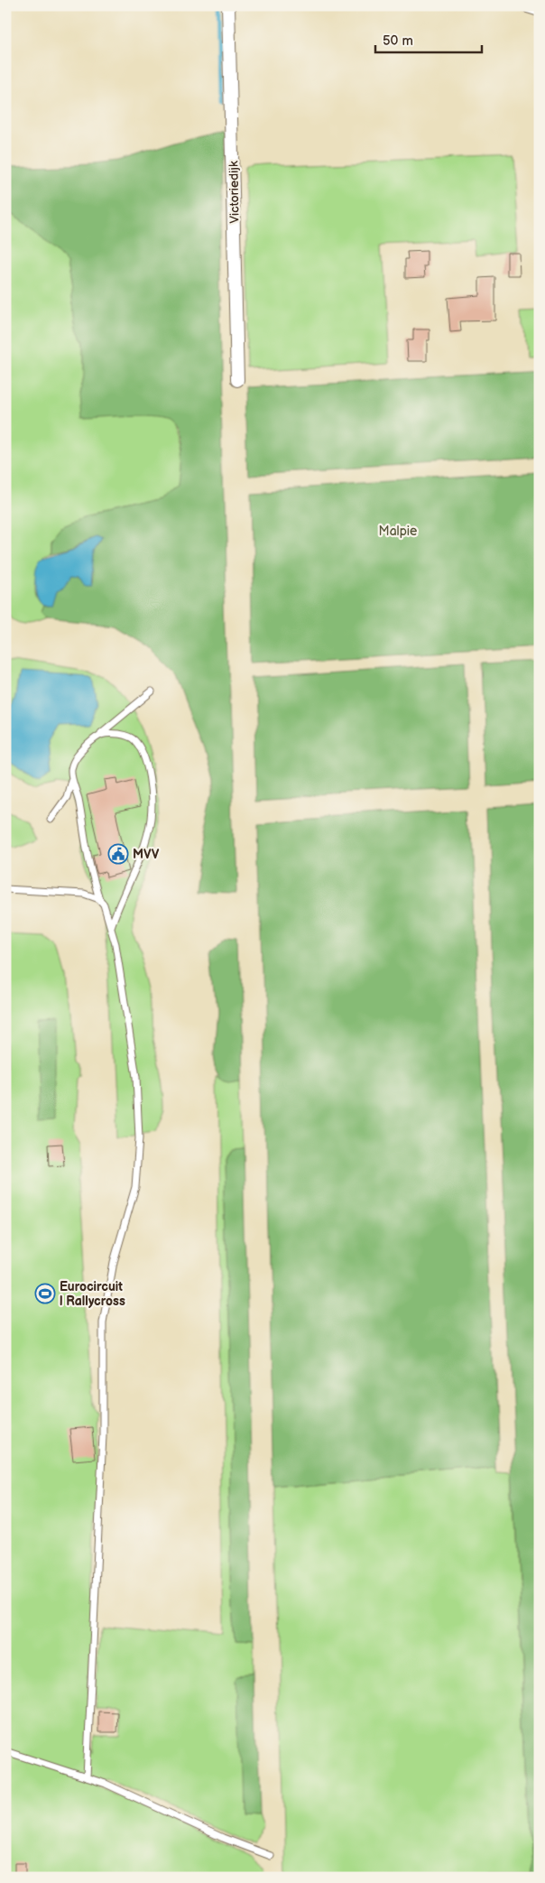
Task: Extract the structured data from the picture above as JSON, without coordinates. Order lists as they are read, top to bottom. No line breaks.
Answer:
{"streets":{"street":["Victoriedijk"]},"parks":["Malpie"],"places":{"public building":["MVV"],"sports":["Eurocircuit | Rallycross"]},"scale_bar":"50 m"}
